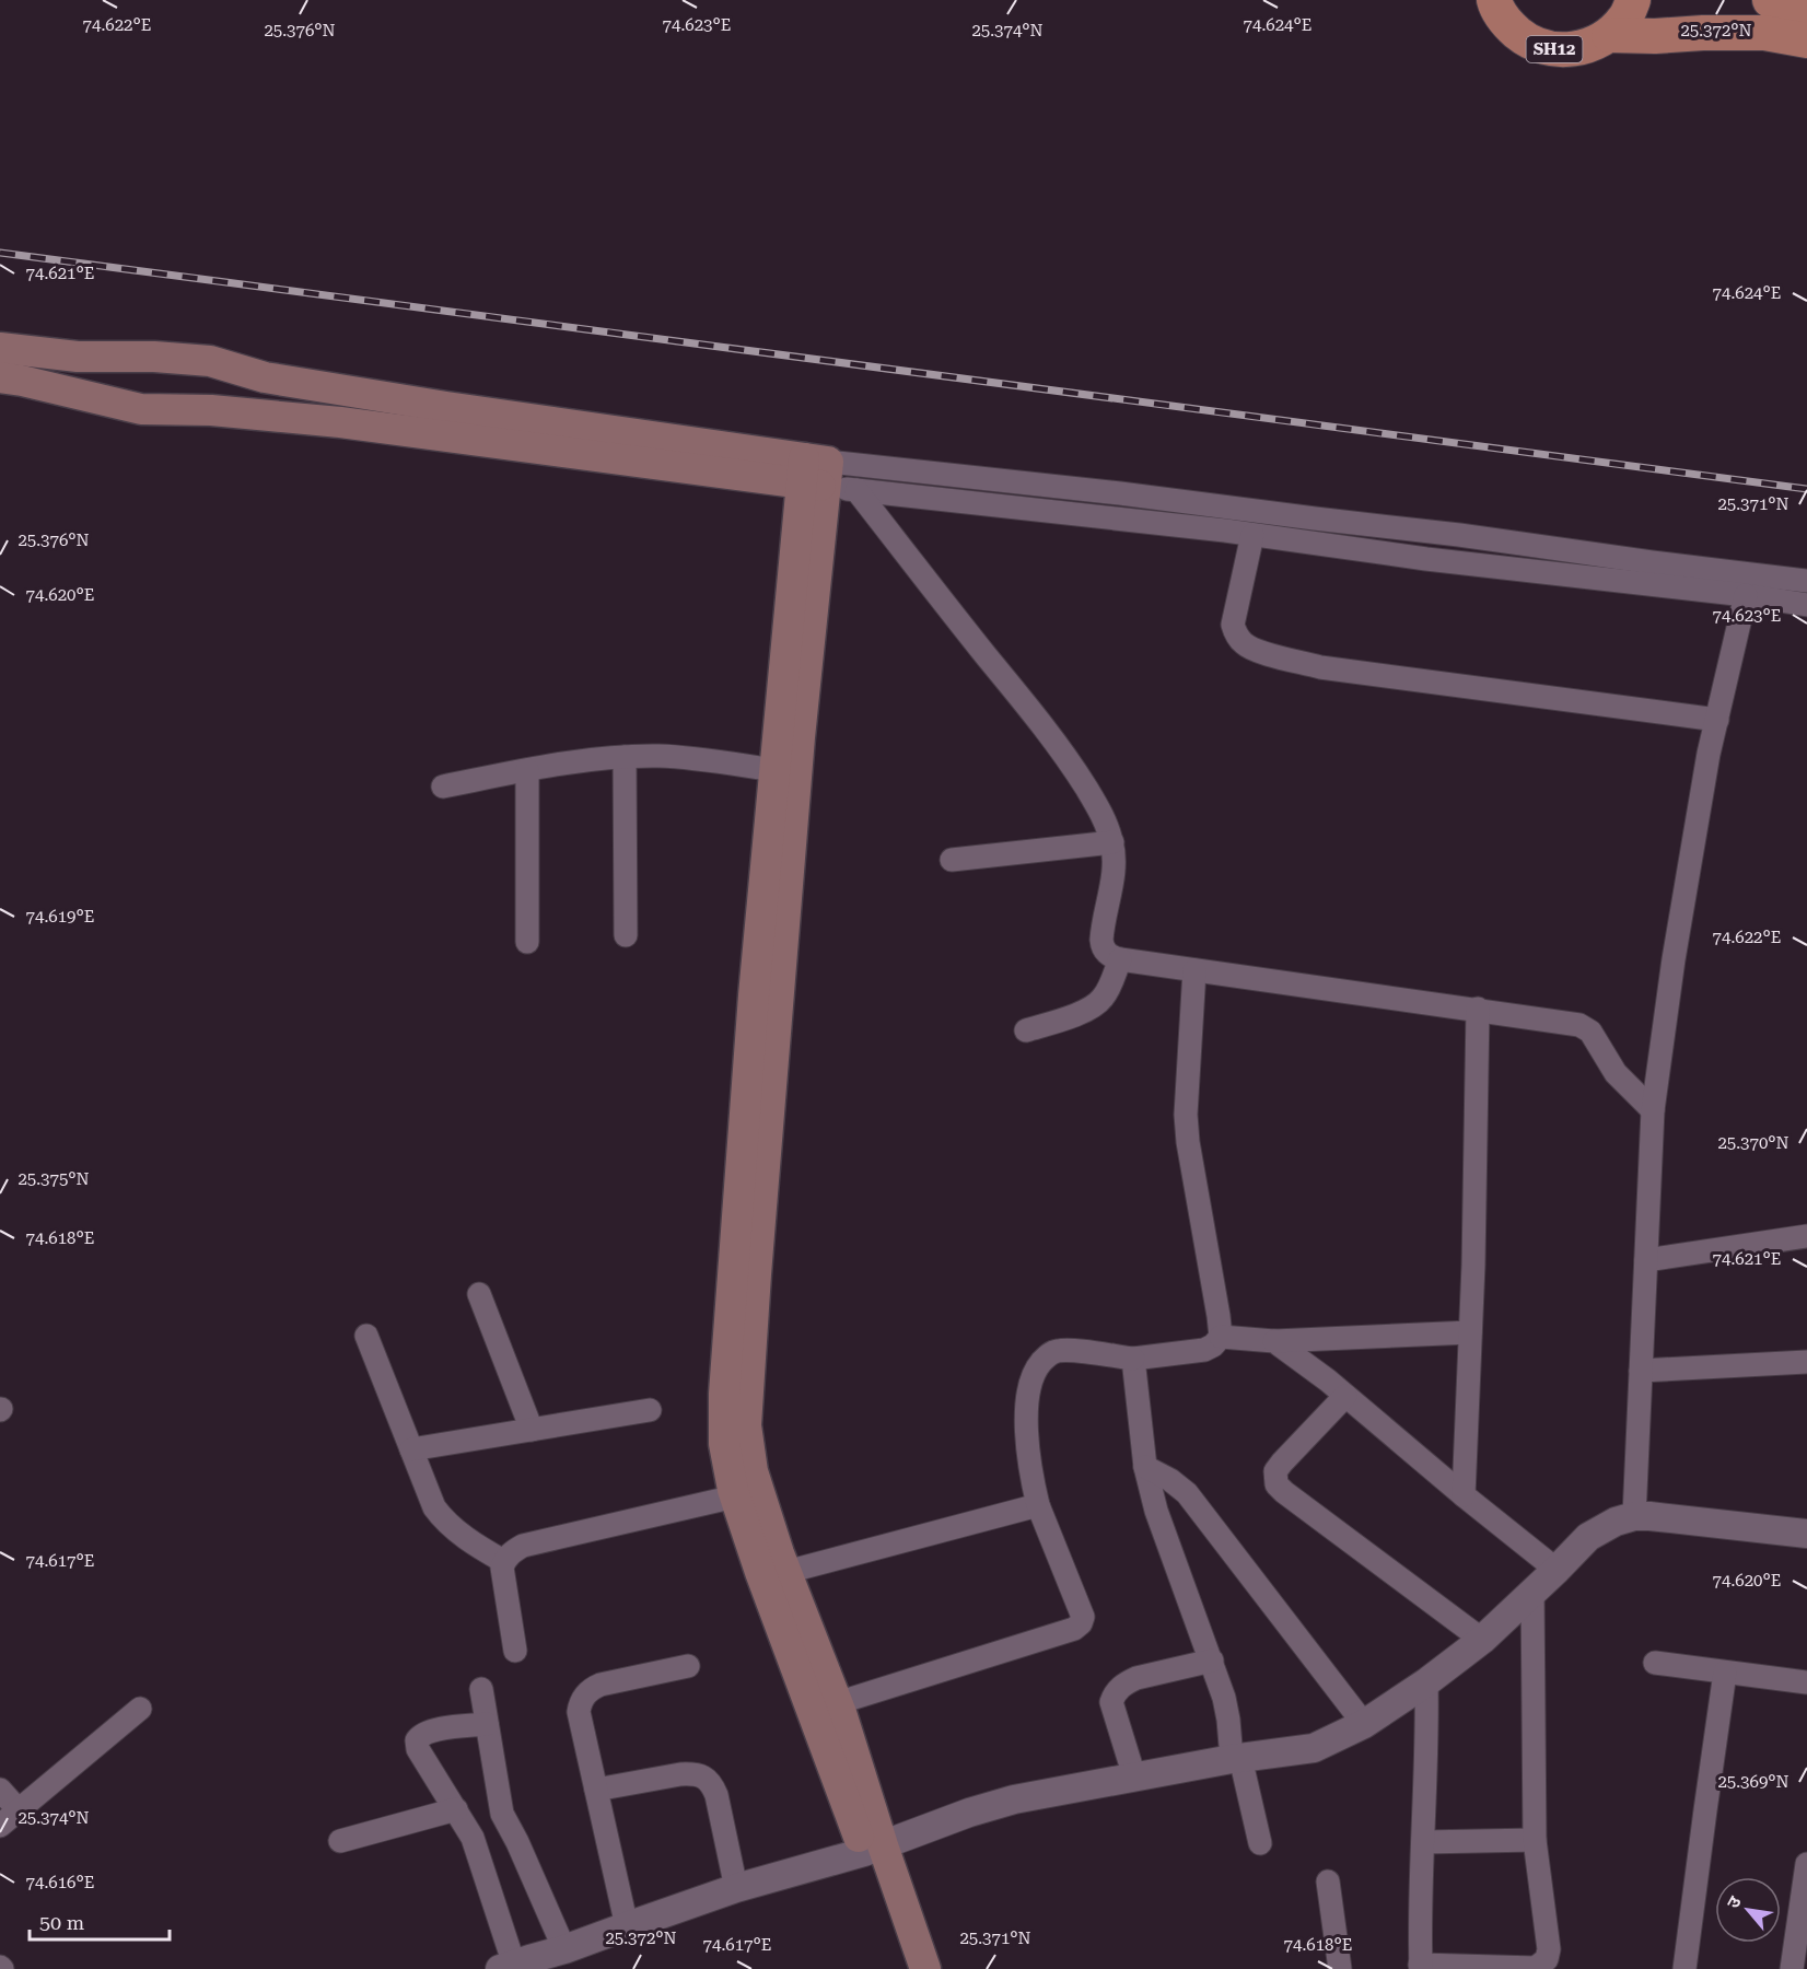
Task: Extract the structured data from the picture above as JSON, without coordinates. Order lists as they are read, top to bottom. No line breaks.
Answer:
{"streets":{"main road":["SH12"]},"scale_bar":"50 m","north":"top left","coordinates":["74.622°E","74.623°E","74.624°E","25.376°N","25.374°N","25.372°N","74.621°E","25.371°N","74.620°E","74.619°E","25.370°N","25.375°N","74.618°E","74.617°E","25.369°N","74.616°E"]}
